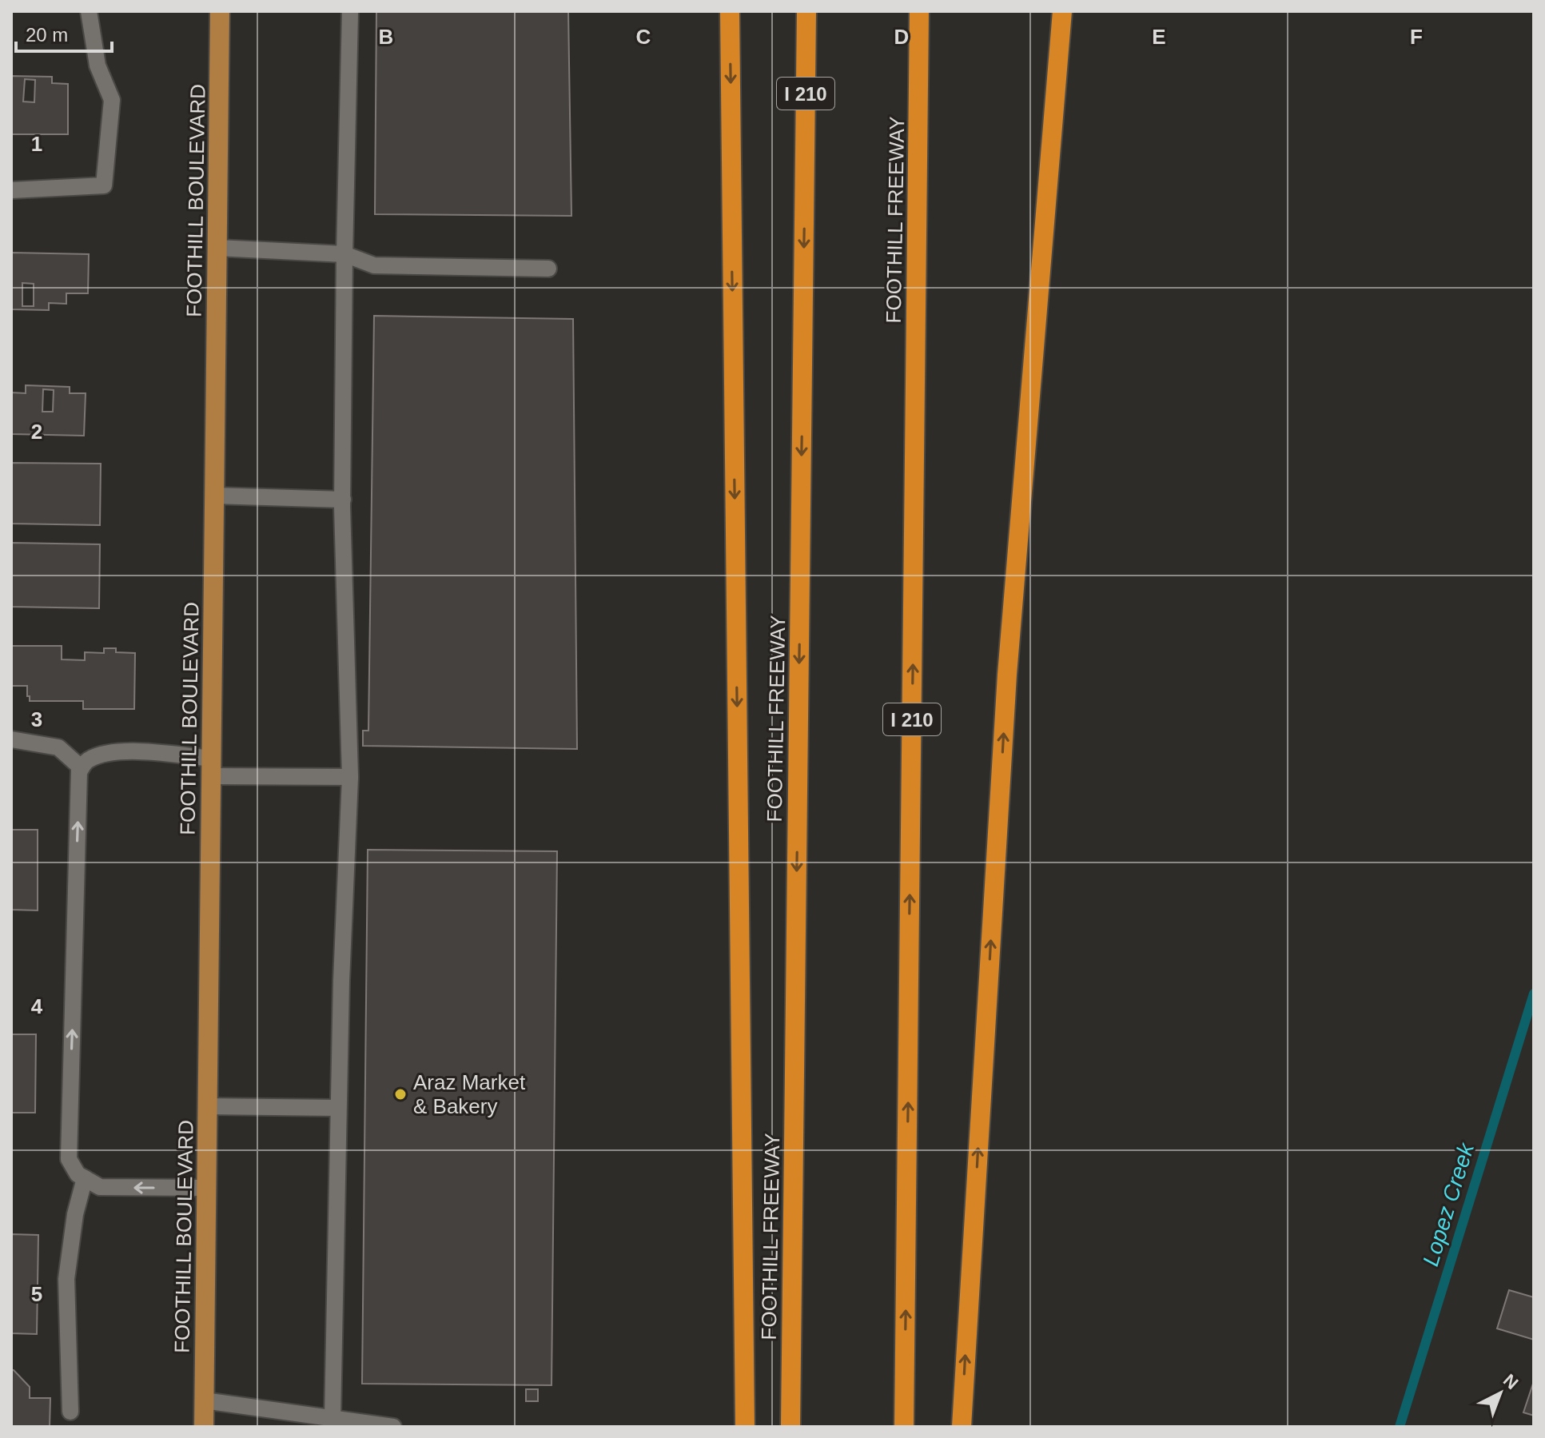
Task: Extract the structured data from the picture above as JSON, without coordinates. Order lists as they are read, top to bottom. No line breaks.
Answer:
{"streets":{"highway":["I 210","FOOTHILL FREEWAY"],"main road":["FOOTHILL BOULEVARD"]},"water":["Lopez Creek"],"places":["Araz Market & Bakery"],"scale_bar":"20 m","north":"top right","grid":{"columns":["B","C","D","E","F"],"rows":["1","2","3","4","5"]}}
